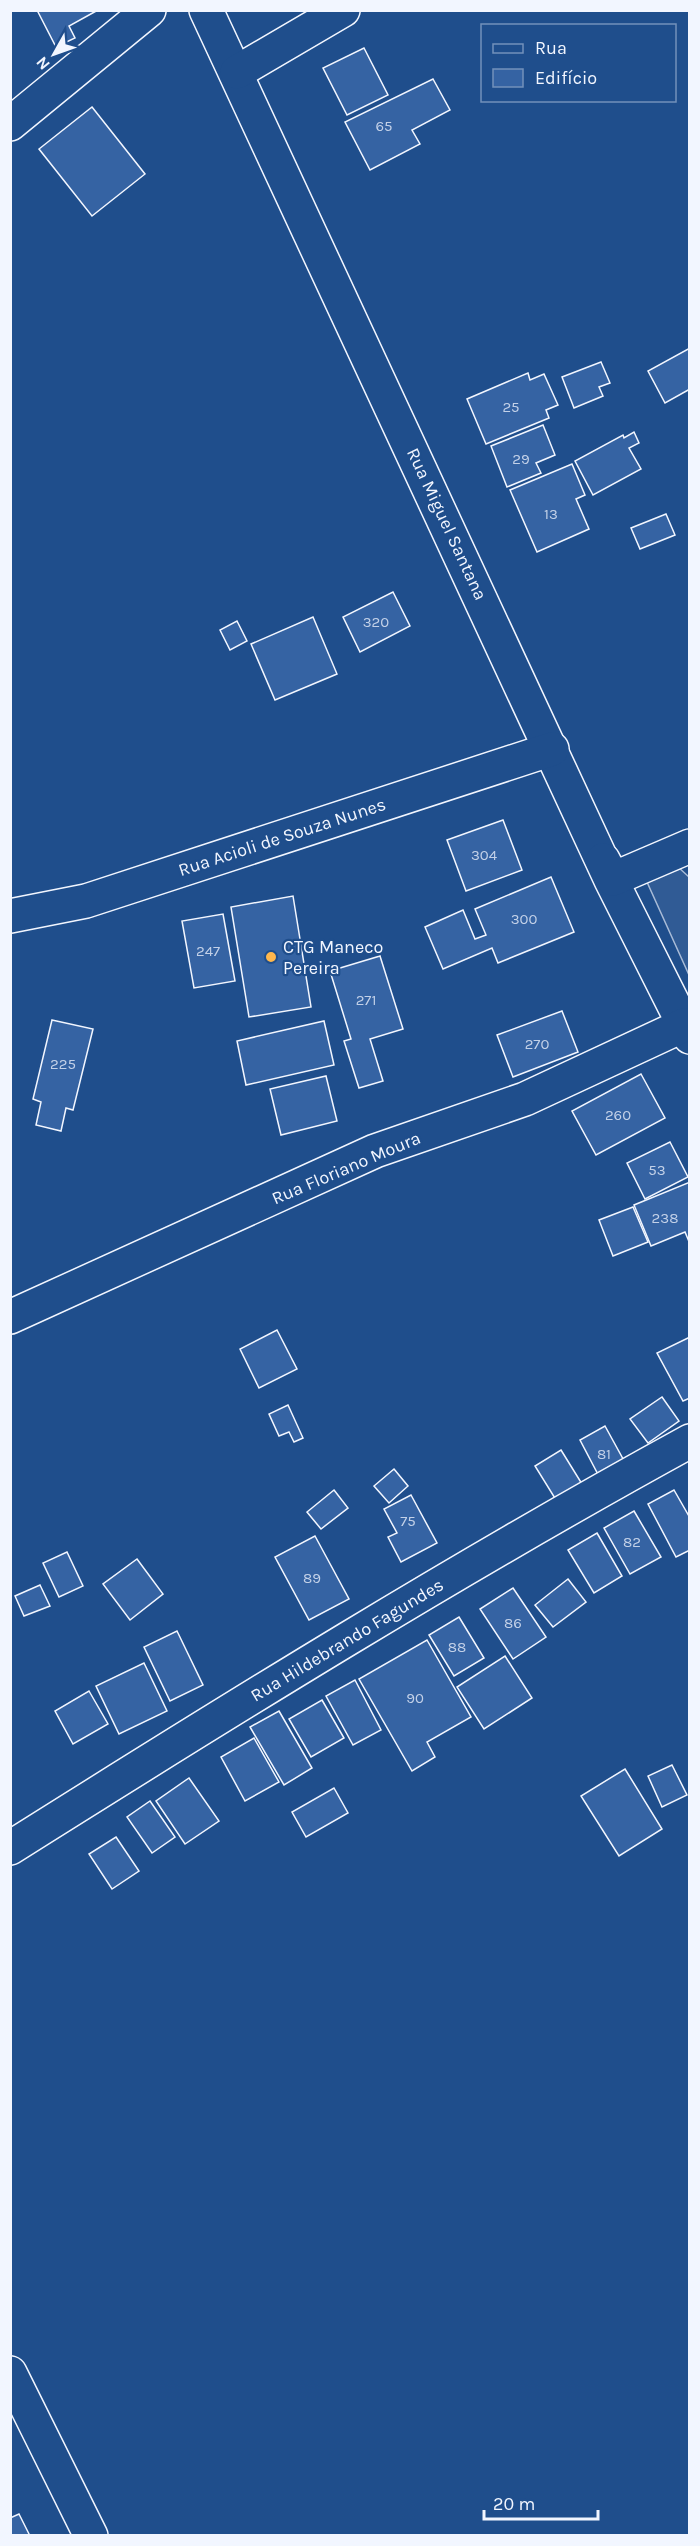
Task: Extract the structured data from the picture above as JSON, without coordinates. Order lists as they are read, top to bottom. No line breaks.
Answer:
{"streets":{"street":["Rua Miguel Santana","Rua Acioli de Souza Nunes","Rua Floriano Moura","Rua Hildebrando Fagundes"]},"crossings":[["Rua Miguel Santana","Rua Acioli de Souza Nunes"],["Rua Miguel Santana","Rua Floriano Moura"]],"places":["CTG Maneco Pereira"],"house_numbers":["65","25","29","13","320","304","300","247","271","270","225","260","53","238","81","75","82","89","86","88","90"],"legend":["Rua","Edifício"],"scale_bar":"20 m","north":"bottom left"}
